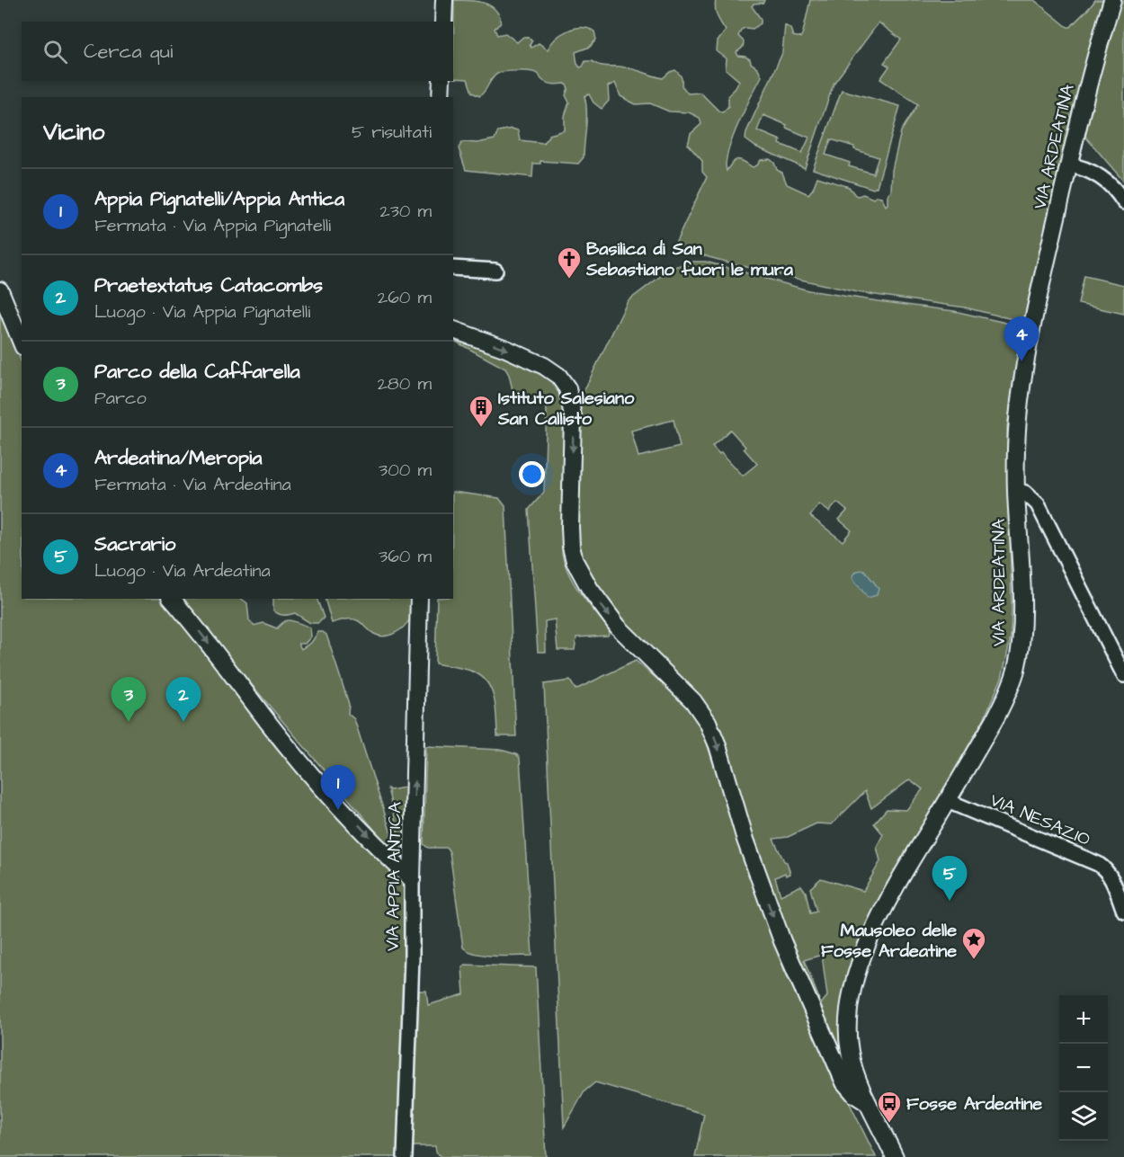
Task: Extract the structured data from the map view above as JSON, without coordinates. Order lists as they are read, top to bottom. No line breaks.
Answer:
{"streets":{"main road":["VIA ARDEATINA","VIA APPIA ANTICA"],"street":["VIA NESAZIO"]},"crossings":[["VIA ARDEATINA","VIA NESAZIO"]],"one_way":["VIA APPIA ANTICA"],"places":{"church":["Basilica di San Sebastiano fuori le mura"],"building":["Istituto Salesiano San Callisto"],"place":["Mausoleo delle Fosse Ardeatine"],"bus stop":["Fosse Ardeatine"]},"page":{"search":"Cerca qui","heading":["Vicino","5 risultati"],"list":[{"mark":"1","name":"Appia Pignatelli/Appia Antica","note":"Fermata · Via Appia Pignatelli","value":"230 m"},{"mark":"2","name":"Praetextatus Catacombs","note":"Luogo · Via Appia Pignatelli","value":"260 m"},{"mark":"3","name":"Parco della Caffarella","note":"Parco","value":"280 m"},{"mark":"4","name":"Ardeatina/Meropia","note":"Fermata · Via Ardeatina","value":"300 m"},{"mark":"5","name":"Sacrario","note":"Luogo · Via Ardeatina","value":"360 m"}],"pins":["4","2","3","1","5"],"map_buttons":["+","−"]}}
